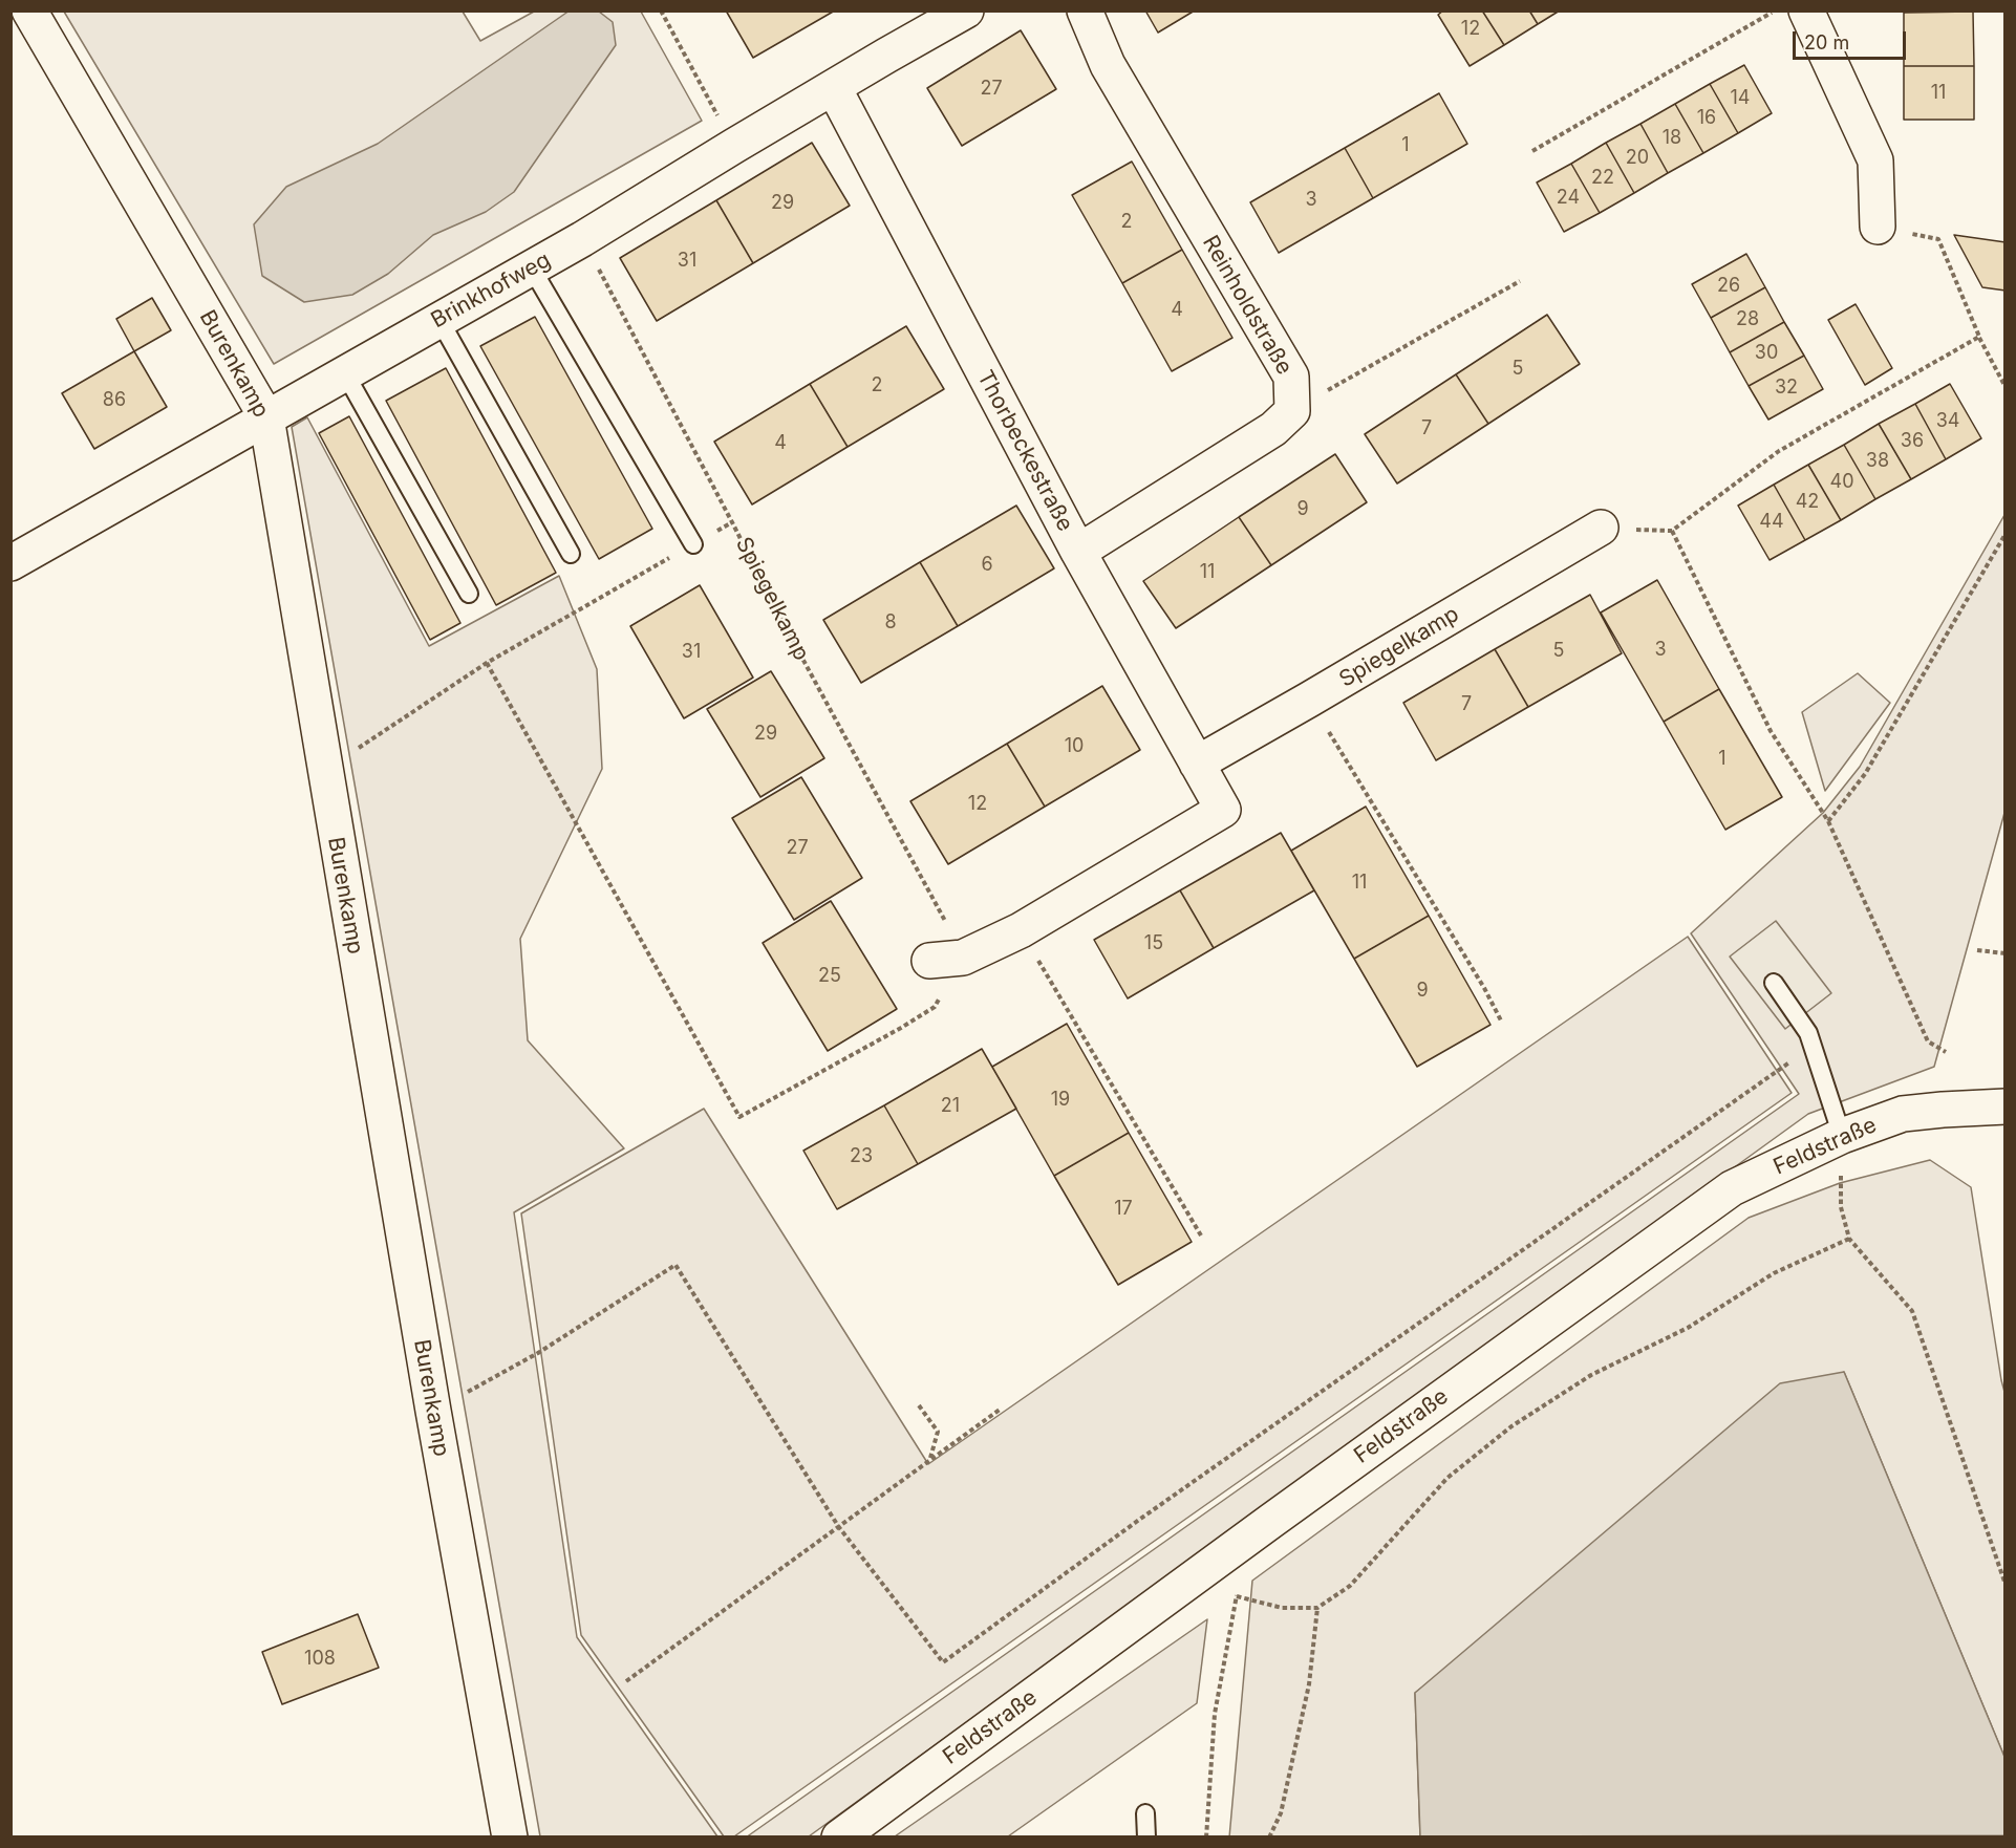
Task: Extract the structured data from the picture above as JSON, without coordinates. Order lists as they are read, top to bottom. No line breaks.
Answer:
{"streets":{"street":["Brinkhofweg","Reinholdstraße","Burenkamp","Thorbeckestraße","Spiegelkamp","Feldstraße"]},"crossings":[["Brinkhofweg","Burenkamp"],["Brinkhofweg","Thorbeckestraße"],["Brinkhofweg","Spiegelkamp"],["Thorbeckestraße","Spiegelkamp"]],"house_numbers":["12","27","11","14","16","18","1","20","22","24","3","29","2","31","26","4","28","30","5","2","32","86","34","7","36","4","38","40","42","9","44","6","11","8","3","5","31","7","29","10","1","12","27","11","15","25","9","19","21","23","17","108"],"scale_bar":"20 m"}
